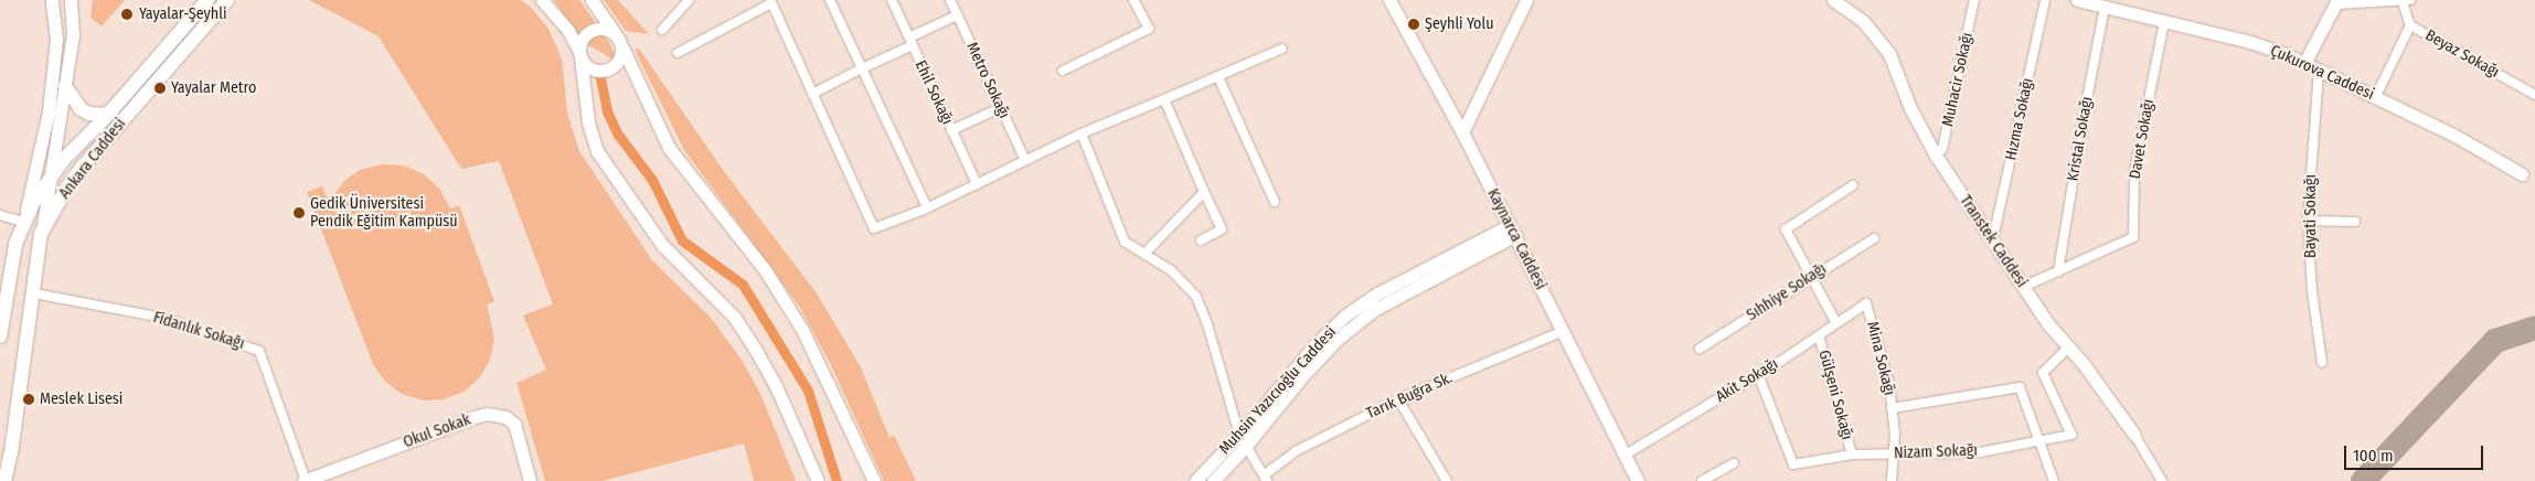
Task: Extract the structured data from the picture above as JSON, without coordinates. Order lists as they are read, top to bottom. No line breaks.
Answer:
{"streets":{"main road":["Ankara Caddesi"],"street":["Beyaz Sokağı","Çukurova Caddesi","Muhacir Sokağı","Metro Sokağı","Ehil Sokağı","Hızma Sokağı","Kristal Sokağı","Davet Sokağı","Bayati Sokağı","Kaynarca Caddesi","Transtek Caddesi","Sıhhiye Sokağı","Fidanlık Sokağı","Mina Sokağı","Akit Sokağı","Muhsin Yazıcıoğlu Caddesi","Gülşeni Sokağı","Tarık Buğra Sk.","Okul Sokak","Nizam Sokağı"]},"crossings":[["Çukurova Caddesi","Kristal Sokağı"],["Çukurova Caddesi","Davet Sokağı"],["Çukurova Caddesi","Bayati Sokağı"],["Muhacir Sokağı","Transtek Caddesi"],["Hızma Sokağı","Transtek Caddesi"],["Kristal Sokağı","Davet Sokağı"],["Davet Sokağı","Transtek Caddesi"],["Ankara Caddesi","Fidanlık Sokağı"],["Kaynarca Caddesi","Akit Sokağı"],["Kaynarca Caddesi","Muhsin Yazıcıoğlu Caddesi"],["Kaynarca Caddesi","Tarık Buğra Sk."],["Transtek Caddesi","Nizam Sokağı"],["Fidanlık Sokağı","Okul Sokak"],["Mina Sokağı","Akit Sokağı"],["Mina Sokağı","Nizam Sokağı"],["Akit Sokağı","Gülşeni Sokağı"],["Akit Sokağı","Nizam Sokağı"],["Gülşeni Sokağı","Nizam Sokağı"]],"places":["Yayalar-Şeyhli","Şeyhli Yolu","Yayalar Metro","Gedik Üniversitesi Pendik Eğitim Kampüsü","Meslek Lisesi"],"scale_bar":"100 m"}
